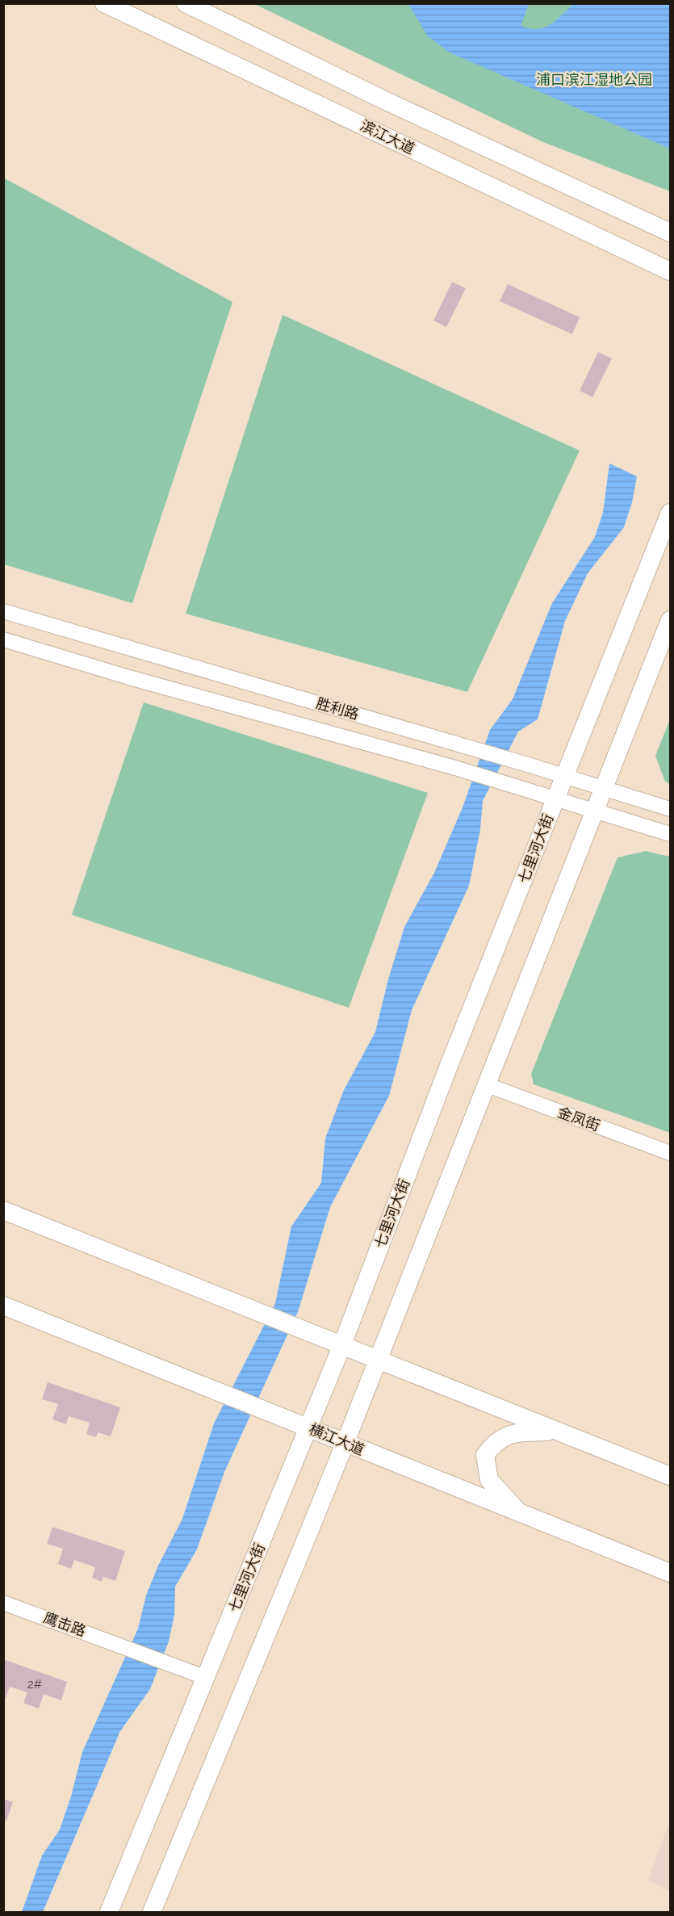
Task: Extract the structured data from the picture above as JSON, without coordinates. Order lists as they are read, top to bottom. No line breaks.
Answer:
{"streets":{"main road":["滨江大道","七里河大街","横江大道"],"street":["胜利路","金凤街","鹰击路"]},"crossings":[["胜利路","七里河大街"],["七里河大街","横江大道"],["七里河大街","鹰击路"]],"parks":["浦口滨江湿地公园"],"house_numbers":["2#"]}
